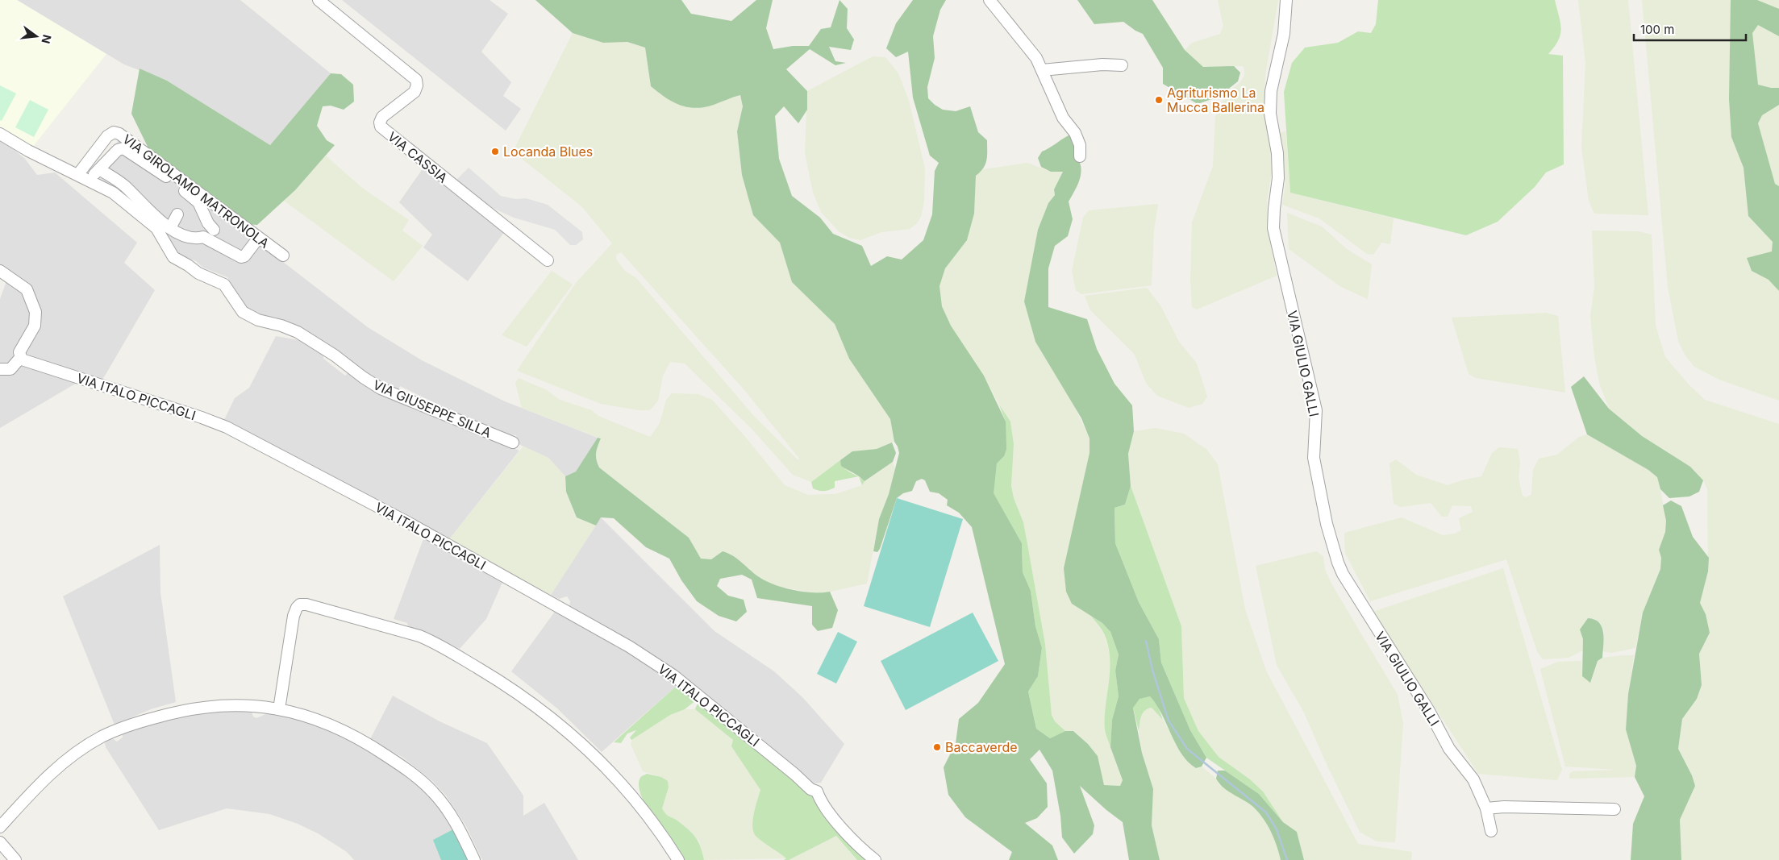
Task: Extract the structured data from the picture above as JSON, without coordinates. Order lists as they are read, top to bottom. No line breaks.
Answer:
{"streets":{"street":["VIA CASSIA","VIA GIROLAMO MATRONOLA","VIA GIULIO GALLI","VIA ITALO PICCAGLI","VIA GIUSEPPE SILLA"]},"crossings":[["VIA GIROLAMO MATRONOLA","VIA GIUSEPPE SILLA"]],"places":["Agriturismo La Mucca Ballerina","Locanda Blues","Baccaverde"],"scale_bar":"100 m","north":"right"}
